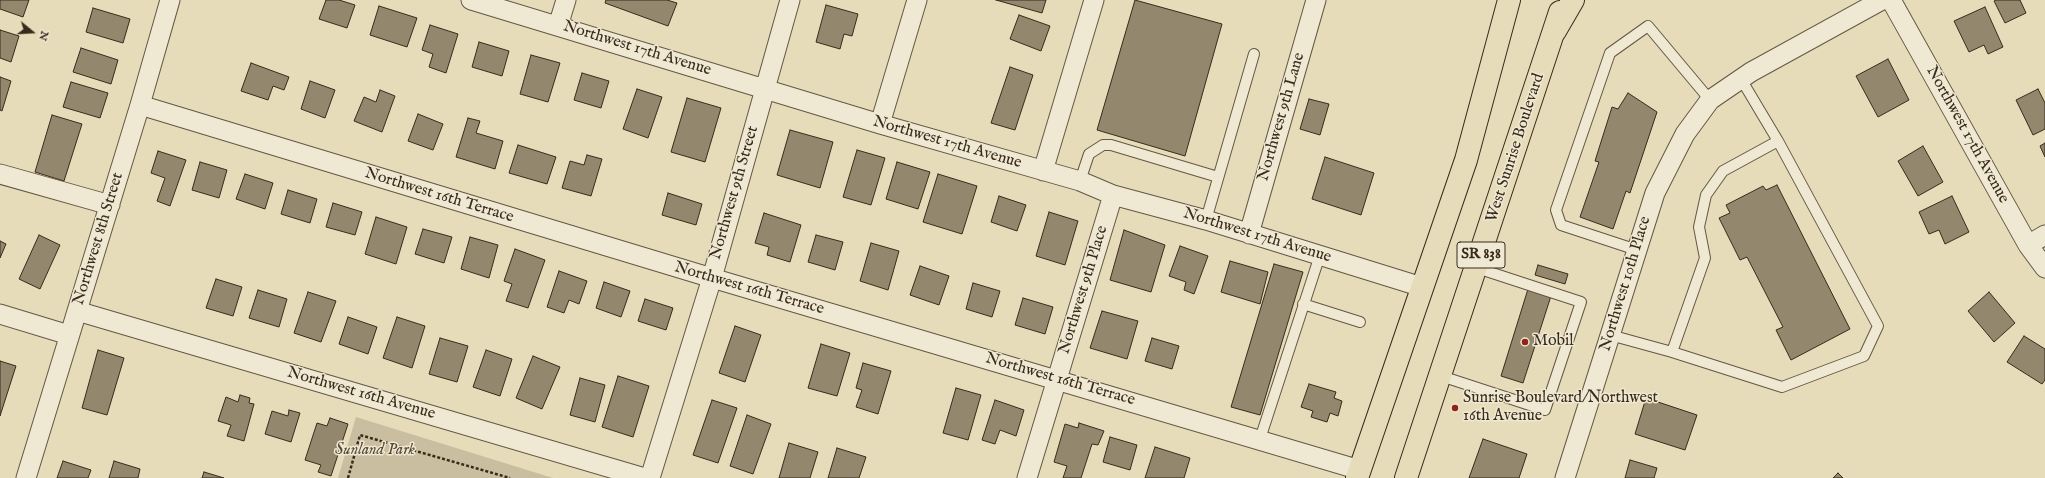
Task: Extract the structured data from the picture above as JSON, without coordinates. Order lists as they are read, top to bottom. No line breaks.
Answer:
{"streets":{"main road":["West Sunrise Boulevard","SR 838"],"street":["Northwest 17th Avenue","Northwest 9th Lane","Northwest 9th Street","Northwest 16th Terrace","Northwest 8th Street","Northwest 10th Place","Northwest 9th Place","Northwest 16th Avenue"]},"crossings":[["Northwest 17th Avenue","Northwest 9th Lane"],["Northwest 17th Avenue","Northwest 9th Street"],["Northwest 17th Avenue","SR 838"],["Northwest 17th Avenue","Northwest 9th Place"],["Northwest 9th Street","Northwest 16th Terrace"],["Northwest 16th Terrace","Northwest 8th Street"],["Northwest 16th Terrace","SR 838"],["Northwest 16th Terrace","Northwest 9th Place"],["Northwest 8th Street","Northwest 16th Avenue"]],"parks":["Sunland Park"],"places":["Mobil","Sunrise Boulevard/Northwest 16th Avenue"],"north":"right"}
